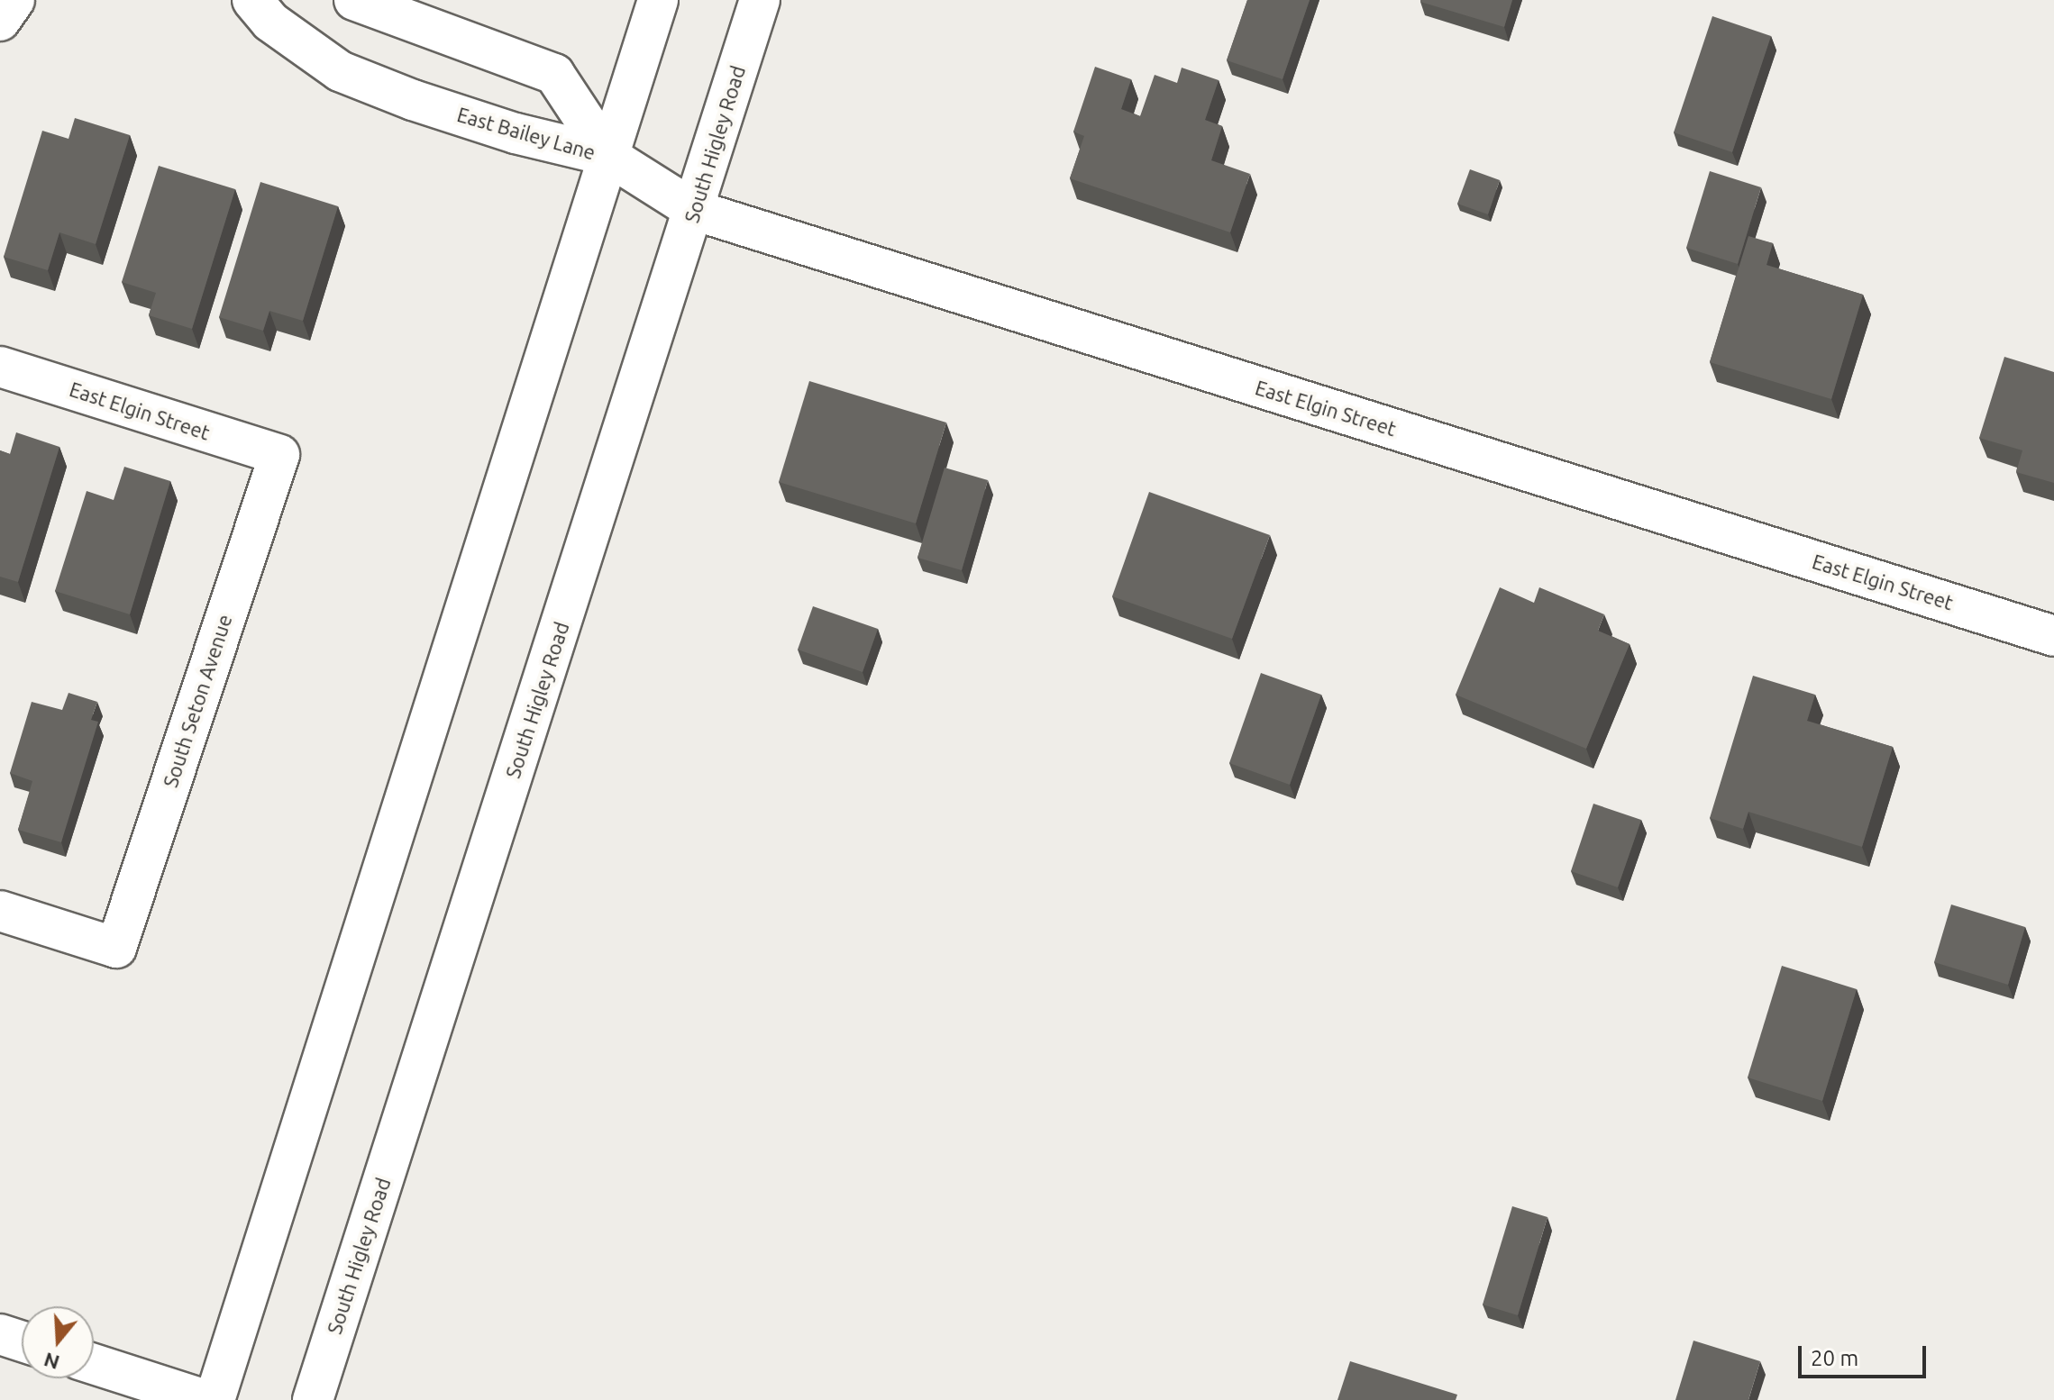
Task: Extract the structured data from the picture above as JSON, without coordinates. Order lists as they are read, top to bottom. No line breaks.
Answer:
{"streets":{"street":["East Bailey Lane","South Higley Road","East Elgin Street","South Seton Avenue"]},"crossings":[["East Bailey Lane","East Elgin Street"],["South Higley Road","East Elgin Street"],["East Elgin Street","South Seton Avenue"]],"scale_bar":"20 m","north":"bottom"}
